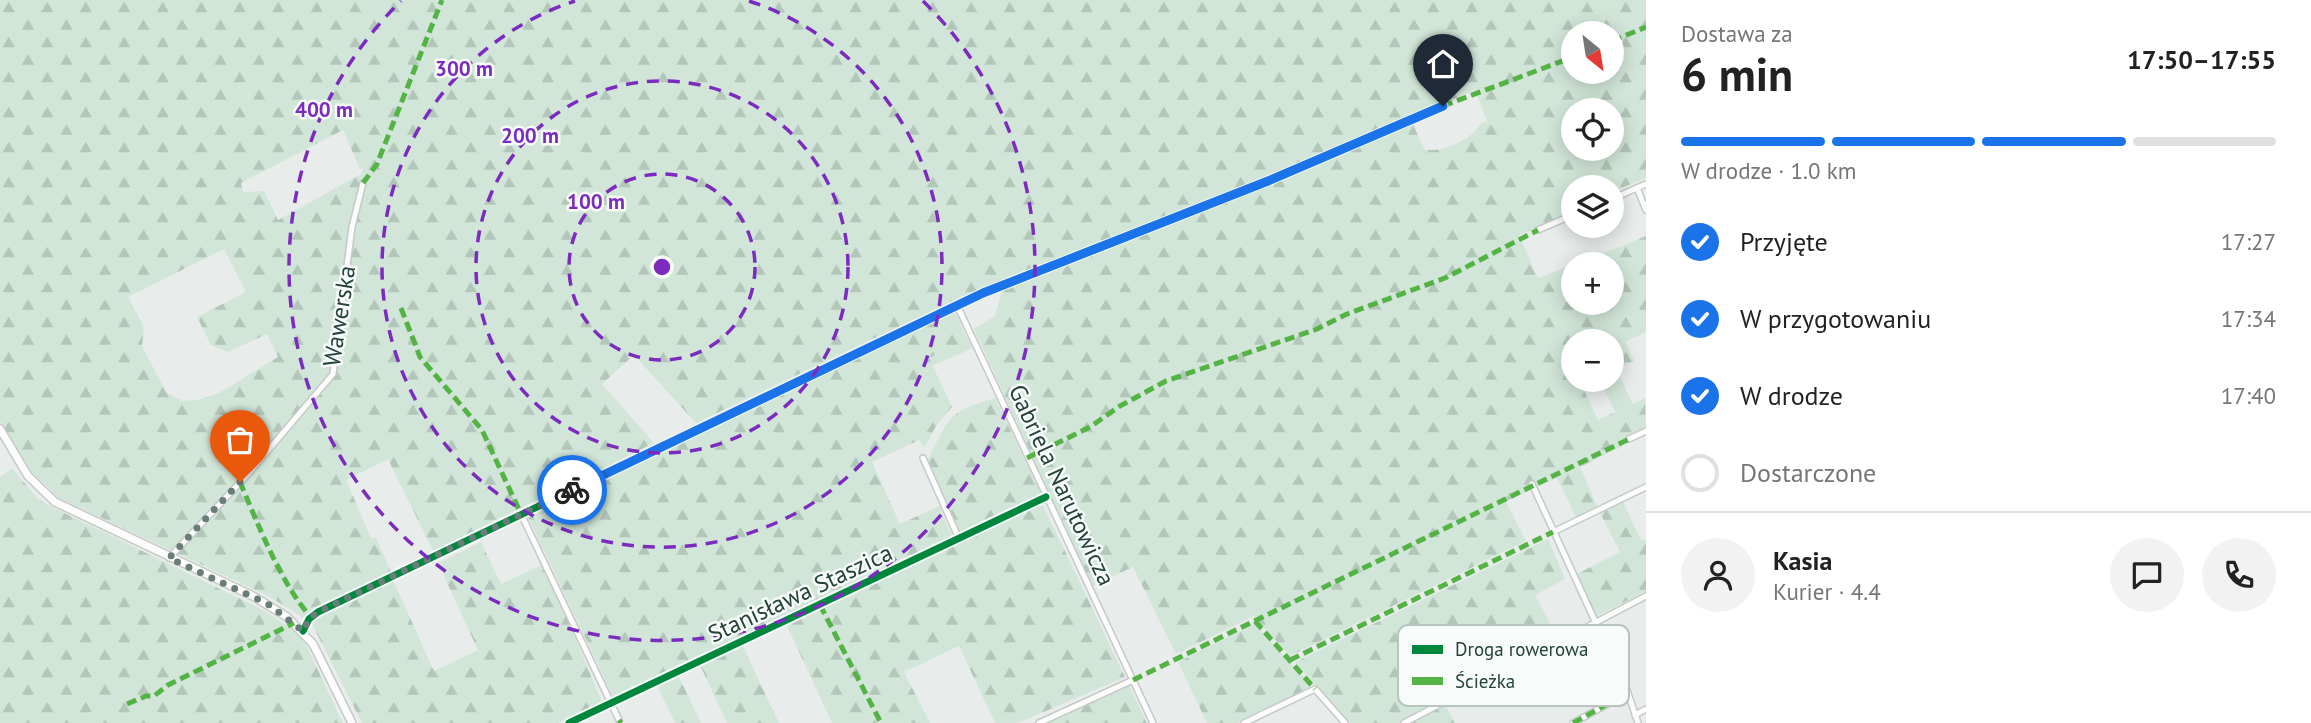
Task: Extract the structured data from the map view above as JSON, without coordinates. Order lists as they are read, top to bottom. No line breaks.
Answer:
{"streets":{"street":["Wawerska","Gabriela Narutowicza","Stanisława Staszica"]},"crossings":[["Gabriela Narutowicza","Stanisława Staszica"]],"legend":["Droga rowerowa","Ścieżka"],"north":"bottom right","page":{"heading":["6 min","Dostawa za","17:50–17:55"],"panel":["Kasia","Kurier · 4.4"],"map_buttons":["+","−"],"bar":"W drodze · 1.0 km","list":[["Przyjęte","17:27"],["W przygotowaniu","17:34"],["W drodze","17:40"],"Dostarczone"]},"rings":["300 m","400 m","200 m","100 m"]}
